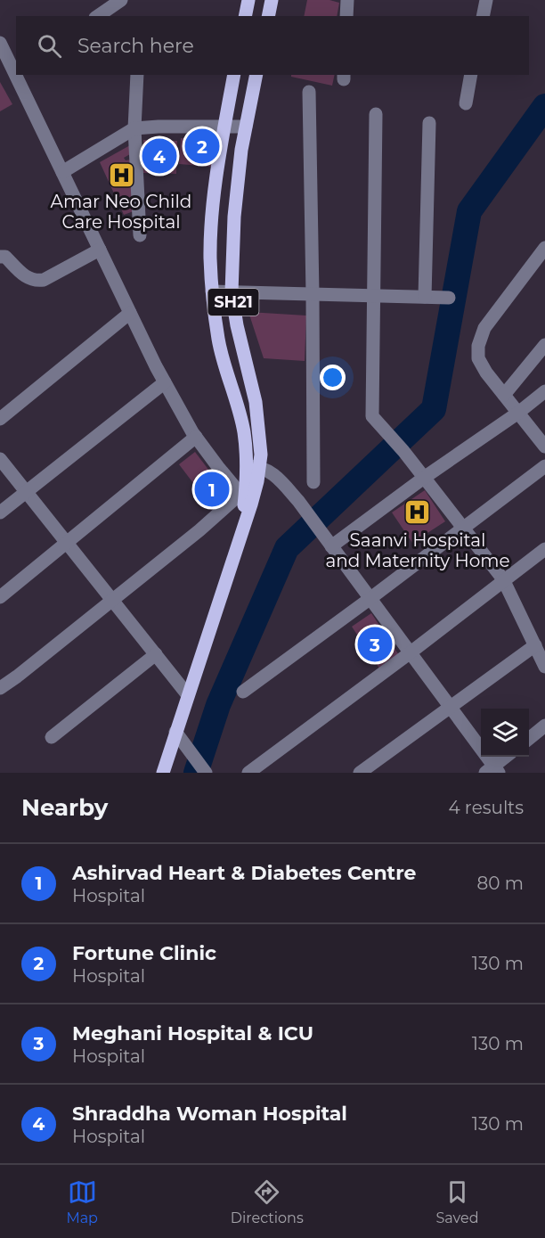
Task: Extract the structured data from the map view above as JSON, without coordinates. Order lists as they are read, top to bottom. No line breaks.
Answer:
{"streets":{"main road":["SH21"]},"places":{"hospital":["Amar Neo Child Care Hospital","Saanvi Hospital and Maternity Home"]},"page":{"search":"Search here","pins":["2","4","1","3"],"heading":["Nearby","4 results"],"list":[{"mark":"1","name":"Ashirvad Heart & Diabetes Centre","note":"Hospital","value":"80 m"},{"mark":"2","name":"Fortune Clinic","note":"Hospital","value":"130 m"},{"mark":"3","name":"Meghani Hospital & ICU","note":"Hospital","value":"130 m"},{"mark":"4","name":"Shraddha Woman Hospital","note":"Hospital","value":"130 m"}],"nav":["Map","Directions","Saved"]}}
